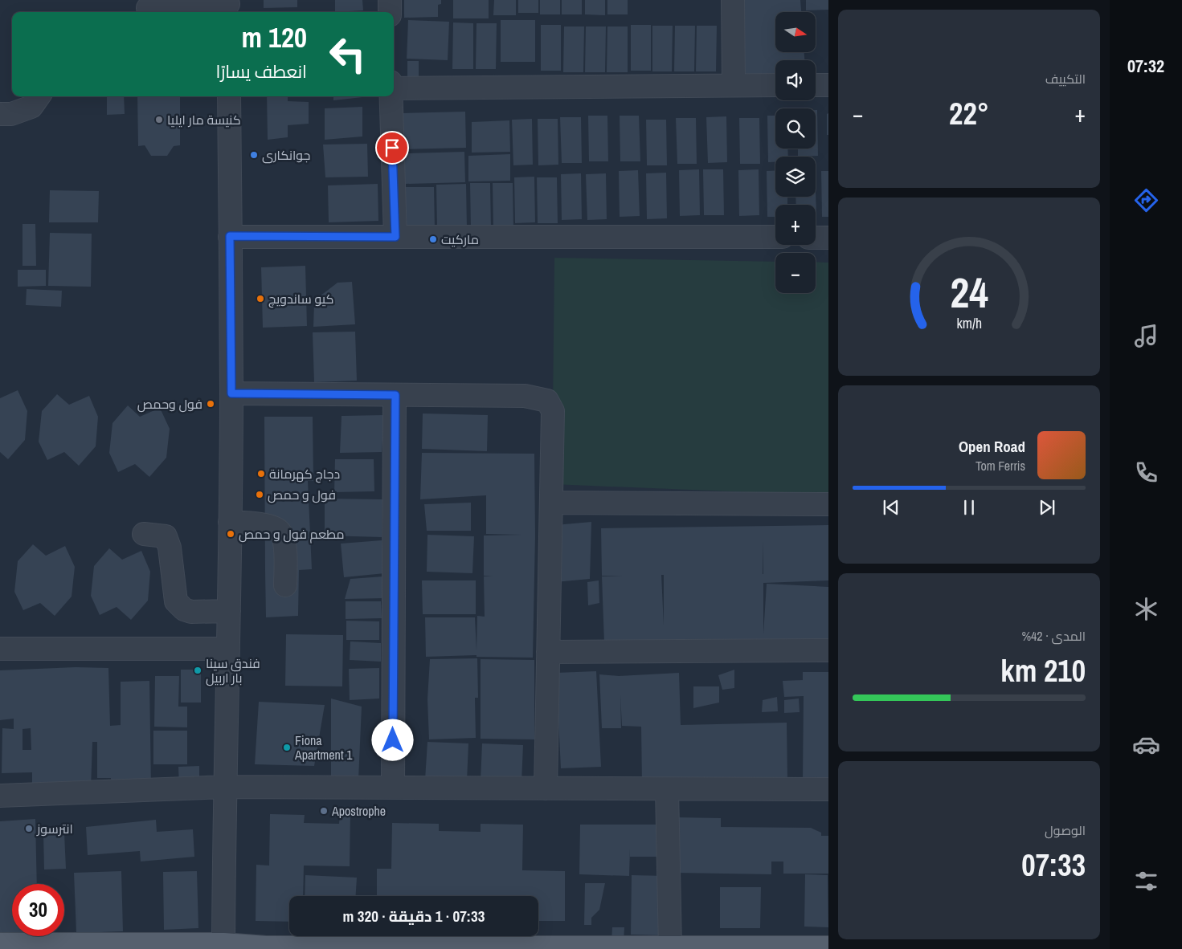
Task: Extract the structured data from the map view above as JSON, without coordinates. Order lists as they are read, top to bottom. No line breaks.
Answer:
{"places":["كنيسة مار ايليا","جوانکاری","ماركيت","کیو ساندویچ","فول وحمص","دجاج كهرمانة","فول و حمص","مطعم فول و حمص","فندق سينا بار اربيل","Fiona Apartment 1","Apostrophe","انترسوز"],"north":"right","page":{"tabs":"07:32","tile":["التكييف",["المدى · 42%","210 km"],["الوصول","07:33"]],"map_buttons":["+","−"],"turn":["120 m","انعطف يسارًا"],"heat":["−","22°","+"],"song":["Open Road","Tom Ferris"],"limit":"30","trip":"07:33 · 1 دقيقة · 320 m","gauge":["24","km/h"]}}
